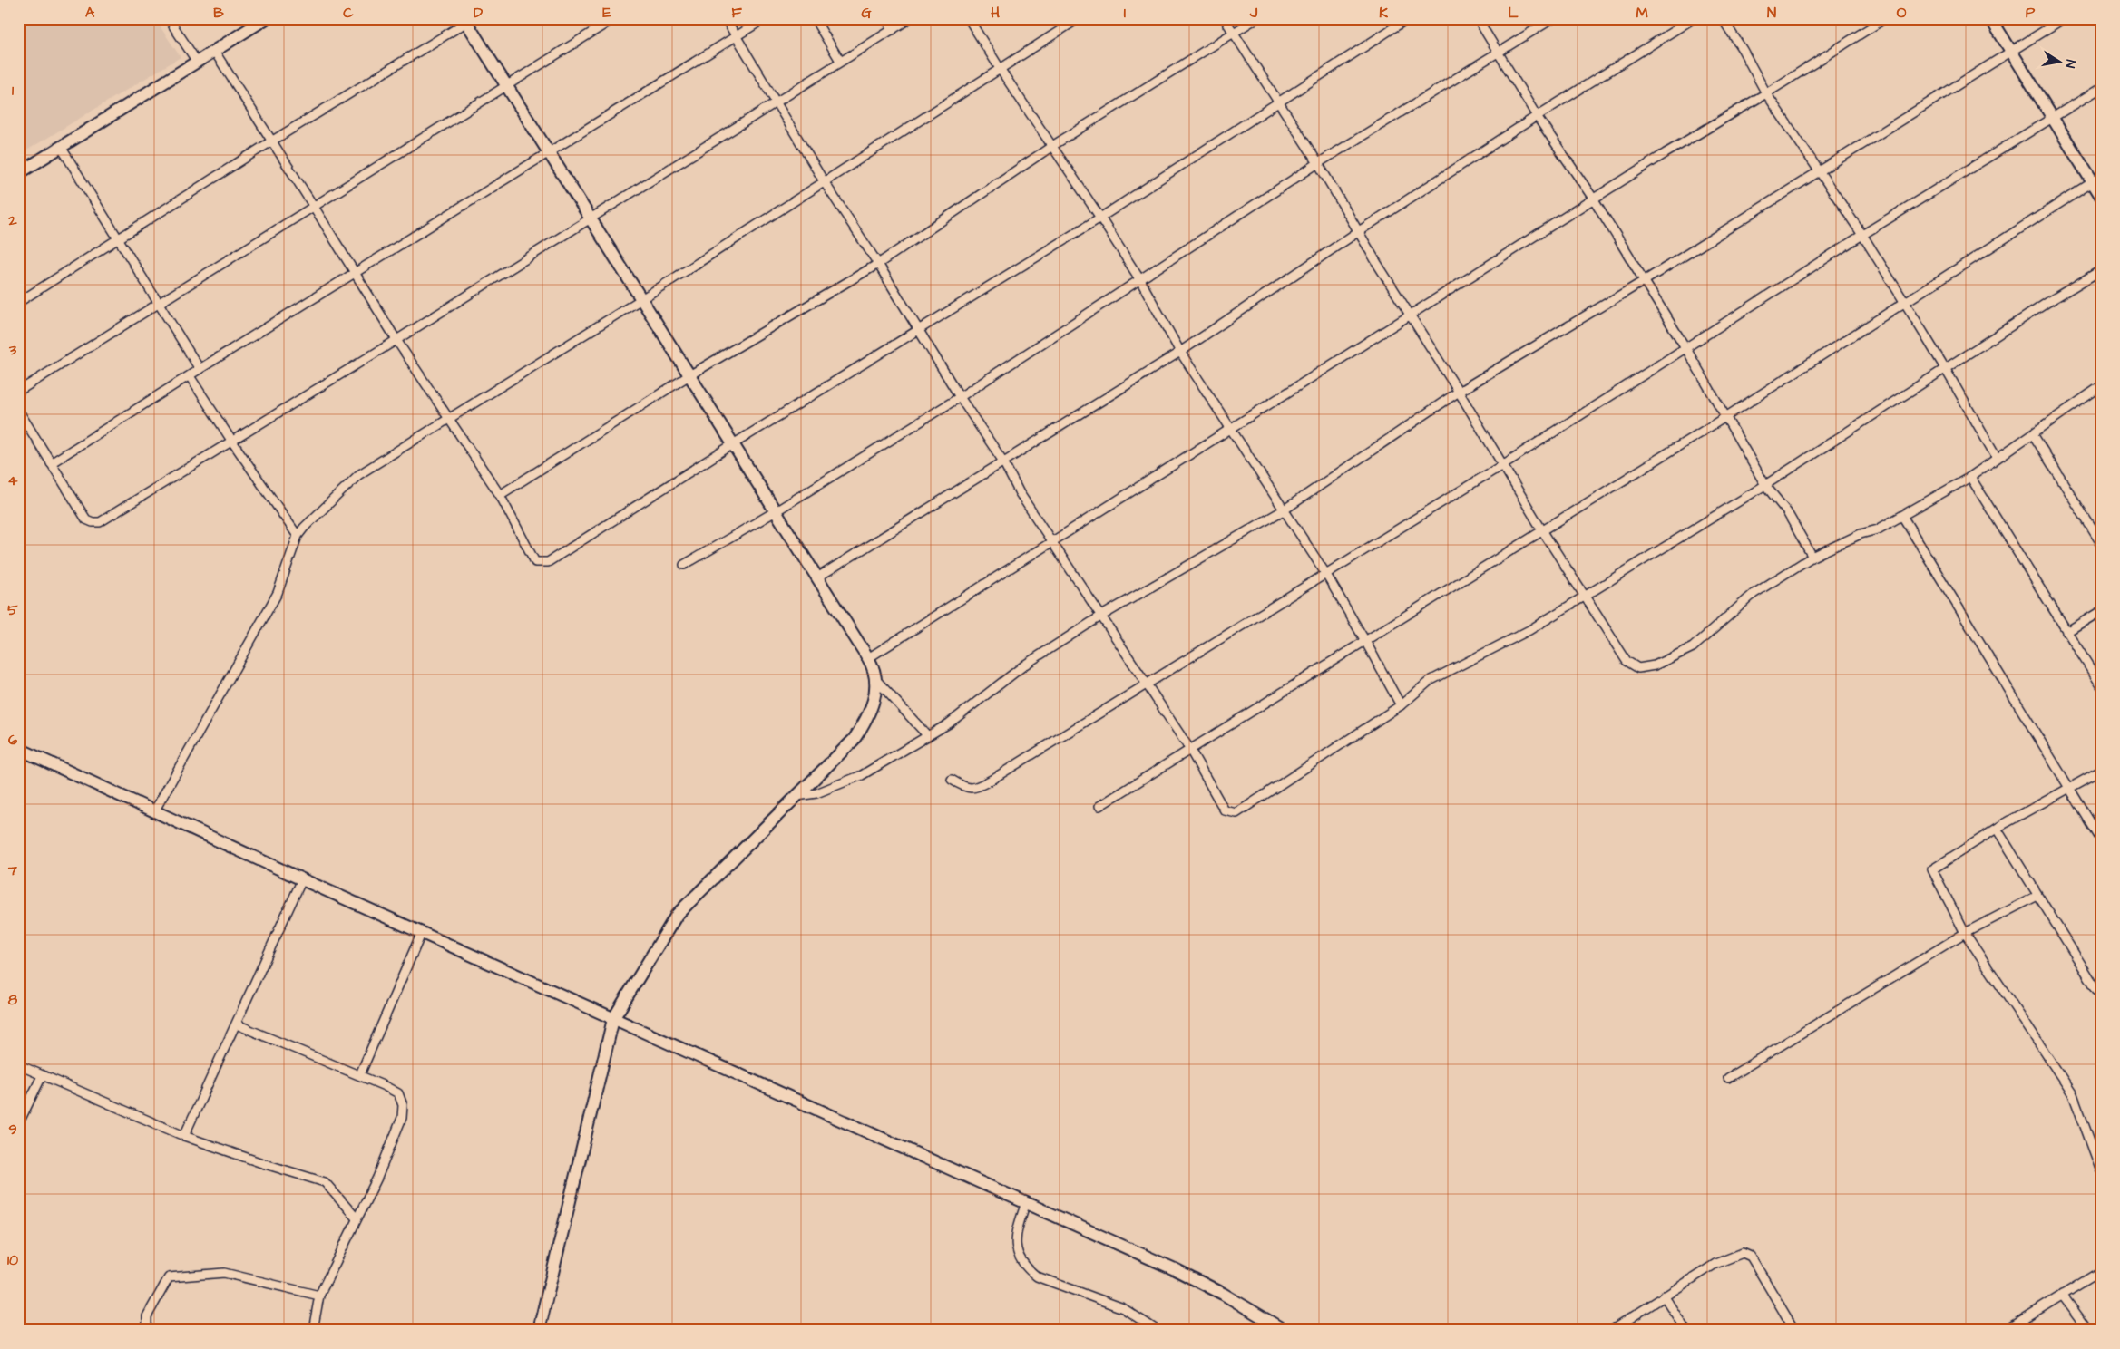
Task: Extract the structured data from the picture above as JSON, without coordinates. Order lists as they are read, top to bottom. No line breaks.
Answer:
{"north":"right","grid":{"columns":["A","B","C","D","E","F","G","H","I","J","K","L","M","N","O","P"],"rows":["1","2","3","4","5","6","7","8","9","10"]}}
